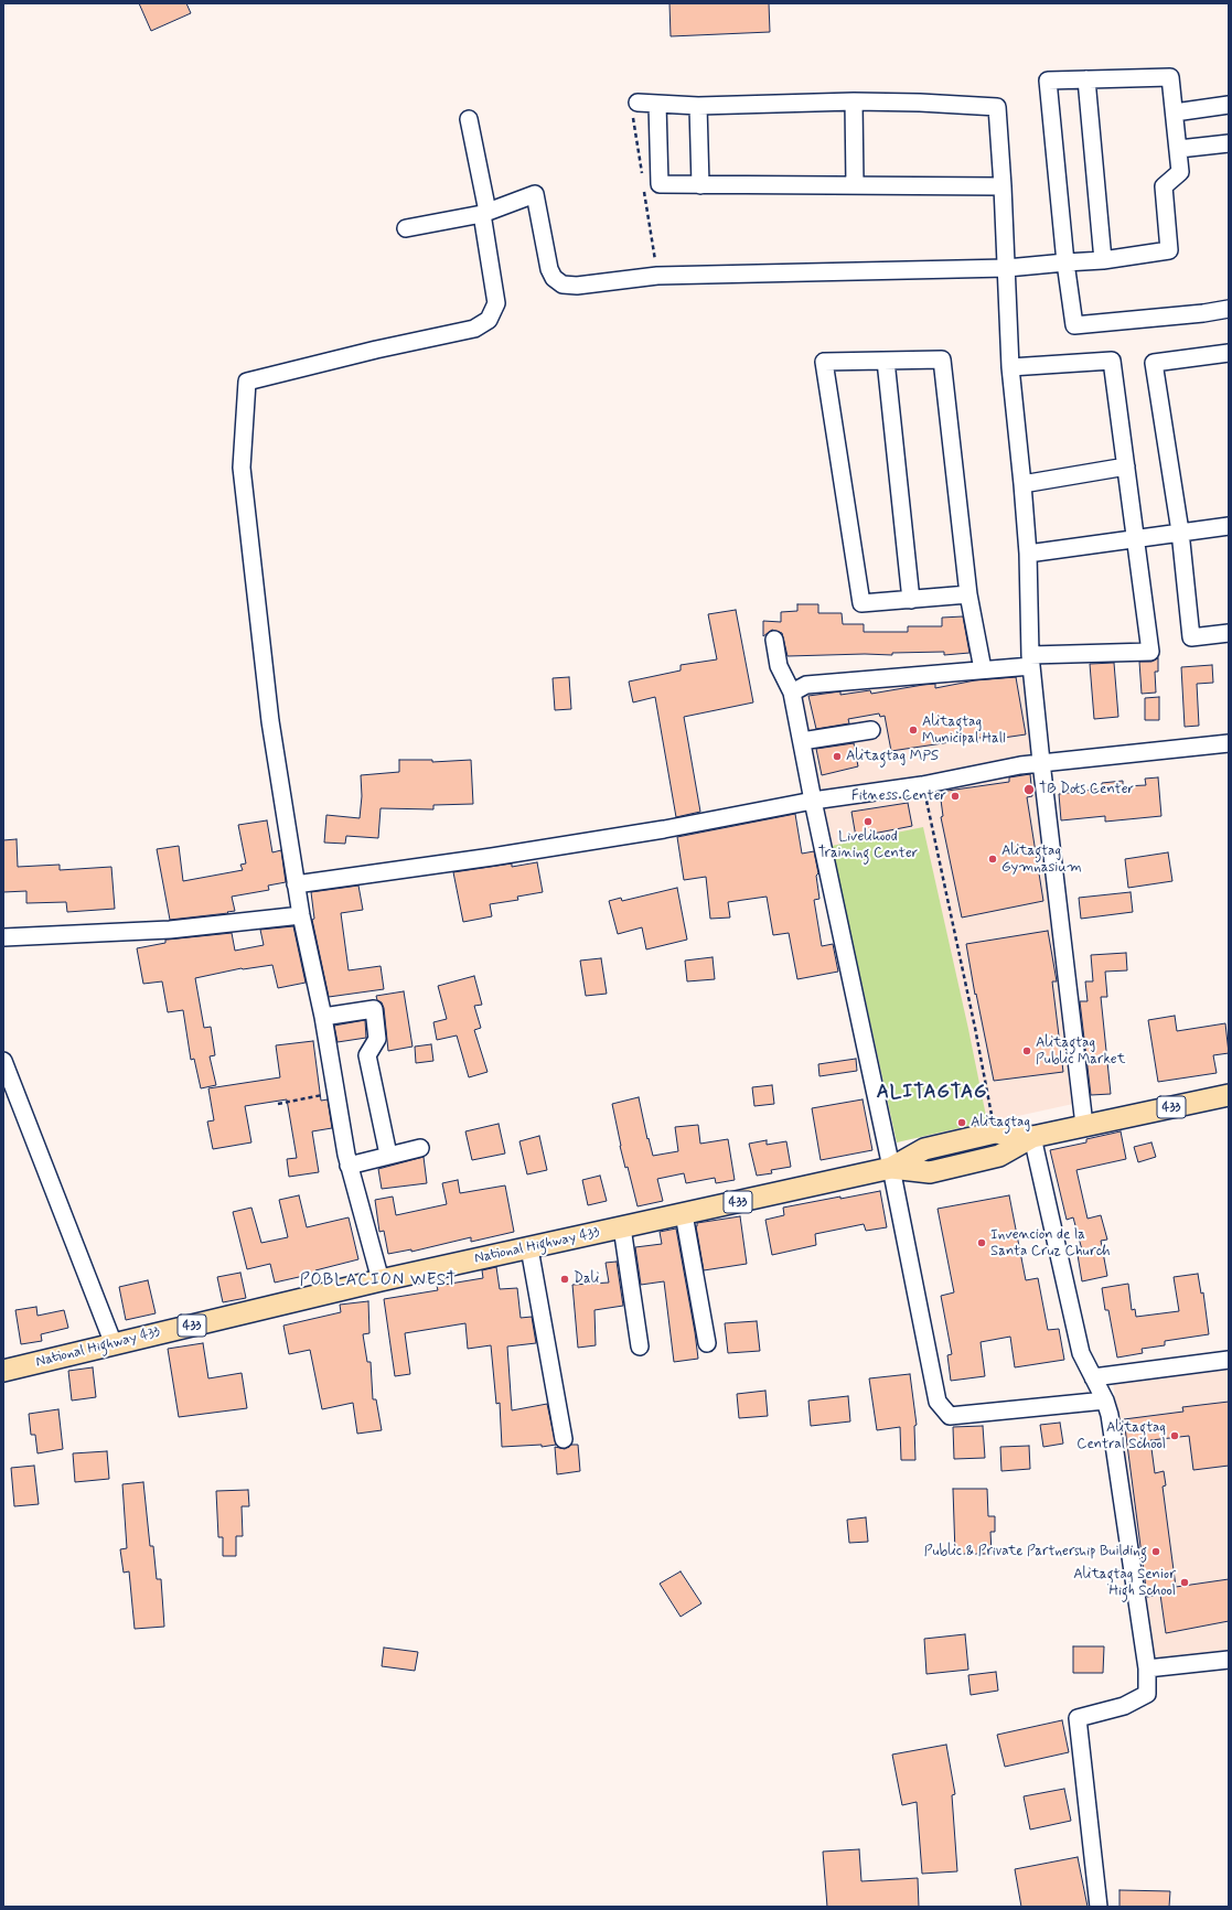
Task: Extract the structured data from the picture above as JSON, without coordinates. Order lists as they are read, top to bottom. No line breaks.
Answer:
{"streets":{"main road":["433","National Highway 433"]},"districts":["ALITAGTAG","POBLACION WEST"],"places":["Alitagtag Municipal Hall","Alitagtag MPS","TB Dots Center","Fitness Center","Livelihood Training Center","Alitagtag Gymnasium","Alitagtag Public Market","Alitagtag","Invencion de la Santa Cruz Church","Dali","Alitagtag Central School","Public & Private Partnership Building","Alitagtag Senior High School"]}
